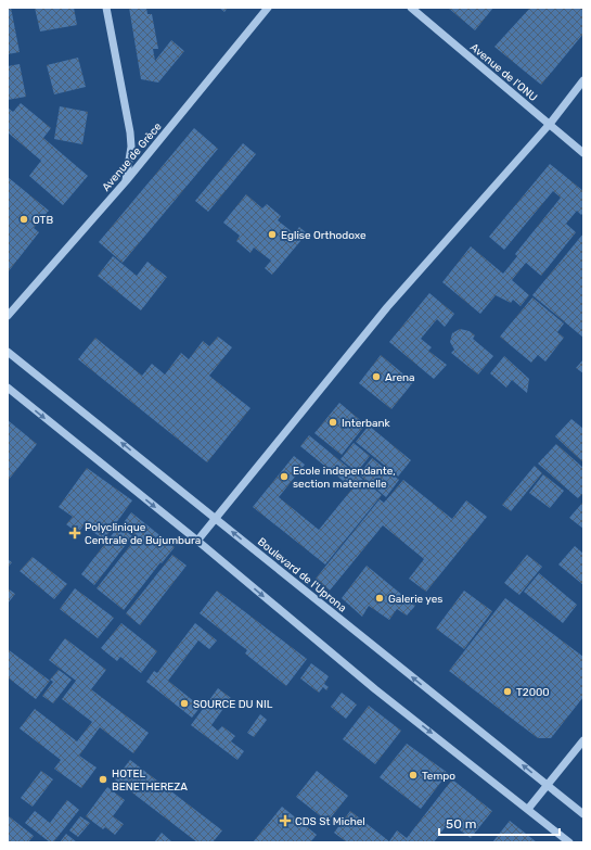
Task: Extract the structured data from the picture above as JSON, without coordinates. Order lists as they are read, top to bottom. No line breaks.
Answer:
{"streets":{"street":["Avenue de l'ONU","Avenue de Grèce","Boulevard de l'Uprona"]},"places":{"other":["OTB","Eglise Orthodoxe","Arena","Interbank","Ecole independante, section maternelle","Galerie yes","T2000","SOURCE DU NIL","Tempo","HOTEL BENETHEREZA"],"health":["Polyclinique Centrale de Bujumbura","CDS St Michel"]},"scale_bar":"50 m"}
